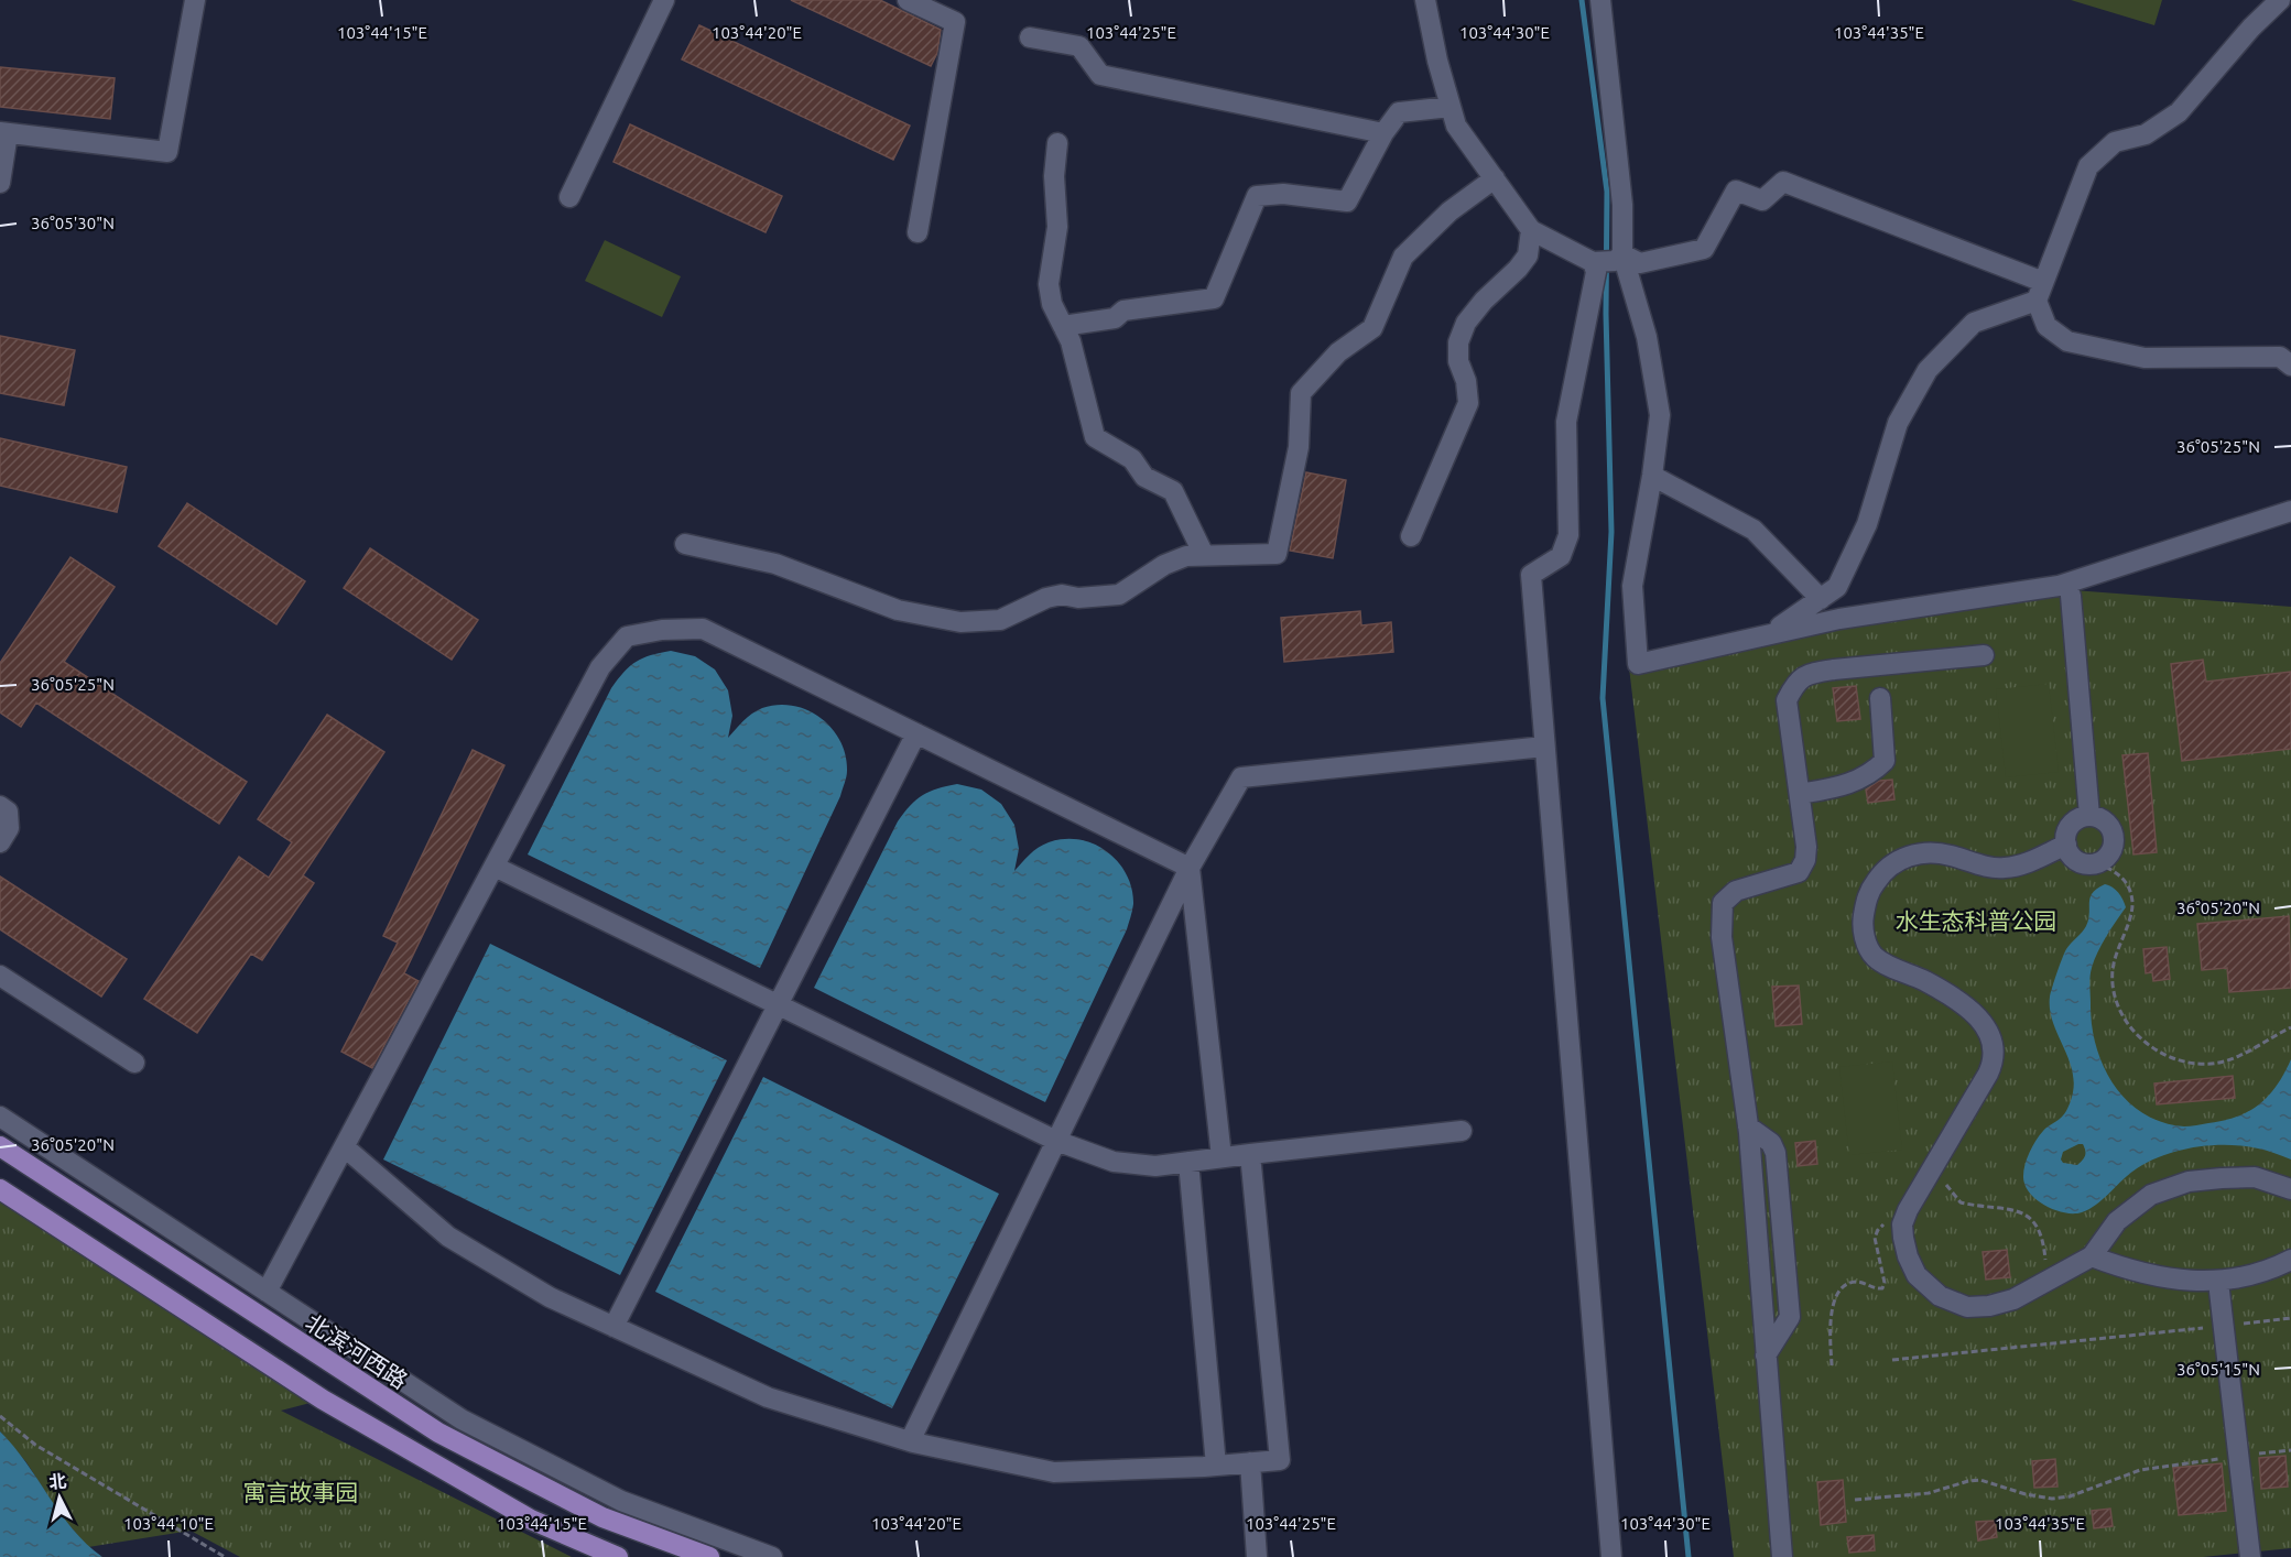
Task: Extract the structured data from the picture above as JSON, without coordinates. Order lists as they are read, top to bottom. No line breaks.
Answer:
{"streets":{"main road":["北滨河西路"]},"parks":["水生态科普公园","寓言故事园"],"north":"top","coordinates":["103°44'15\"E","103°44'20\"E","103°44'25\"E","103°44'30\"E","103°44'35\"E","36°05'30\"N","36°05'25\"N","36°05'20\"N","36°05'15\"N","103°44'10\"E"]}
